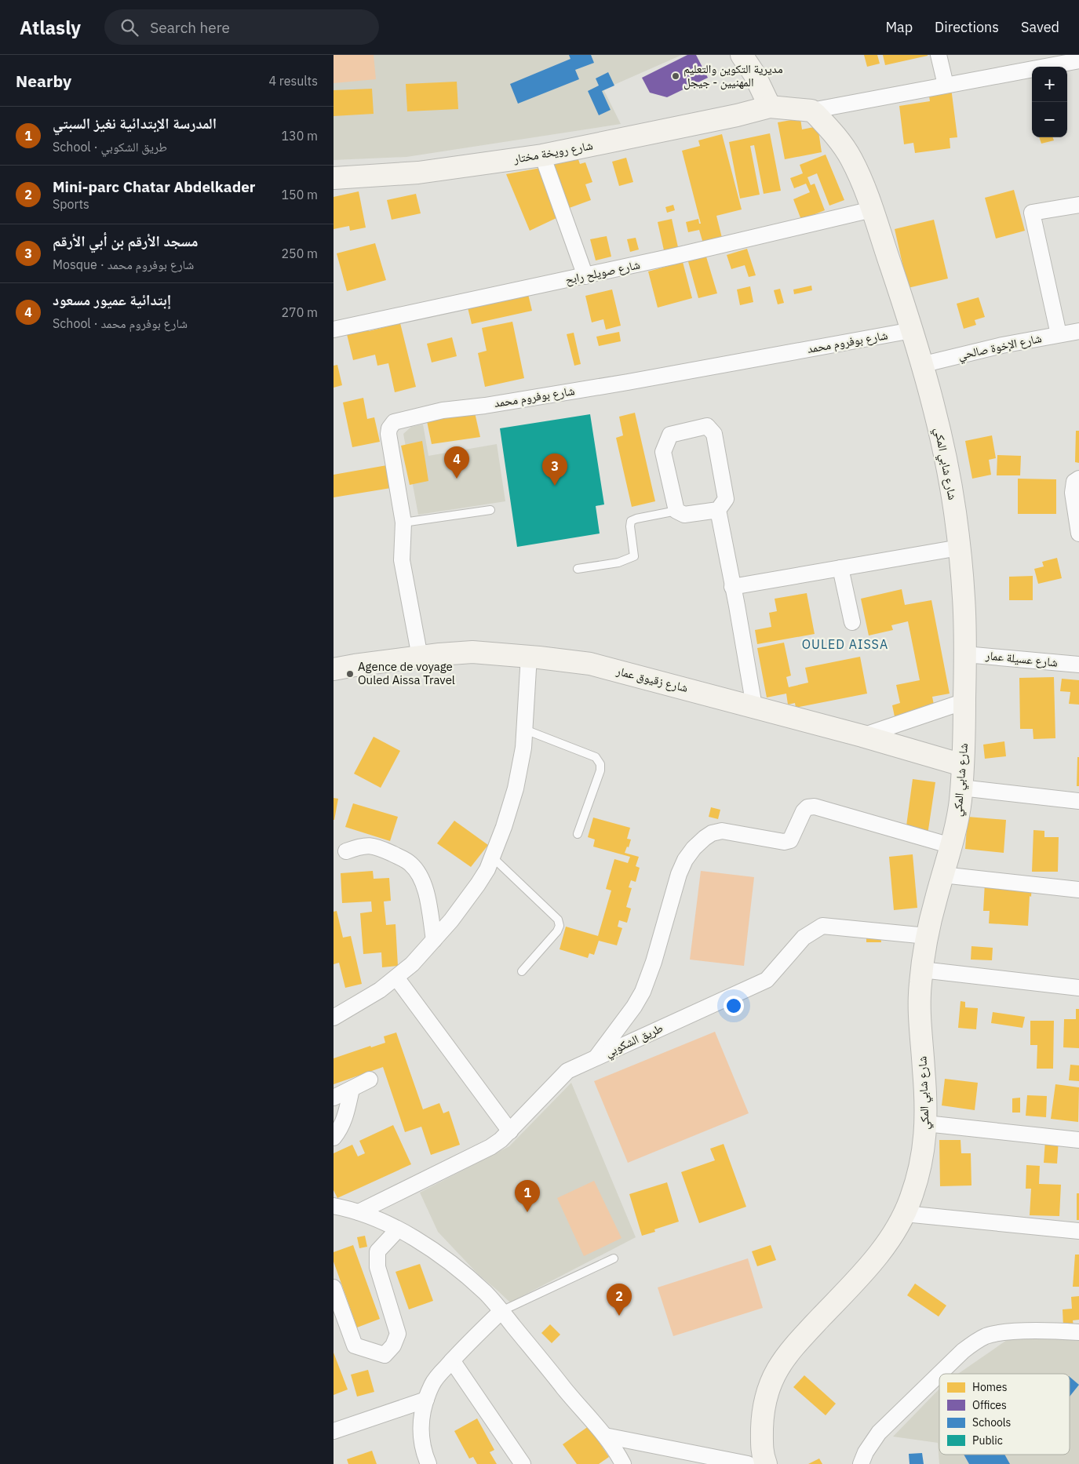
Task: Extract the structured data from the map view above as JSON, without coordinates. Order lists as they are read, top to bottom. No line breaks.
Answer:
{"streets":{"main road":["شارع رويخة مختار","شارع شابي المكي","شارع زقيوق عمار"],"street":["شارع صويلح رابح","شارع بوفروم محمد","شارع الإخوة صالحي","شارع عسيلة عمار","طريق الشكوبي"]},"crossings":[["شارع صويلح رابح","شارع شابي المكي"],["شارع بوفروم محمد","شارع شابي المكي"],["شارع بوفروم محمد","شارع زقيوق عمار"],["شارع الإخوة صالحي","شارع شابي المكي"],["شارع شابي المكي","شارع عسيلة عمار"],["شارع شابي المكي","شارع زقيوق عمار"],["شارع شابي المكي","طريق الشكوبي"]],"districts":["OULED AISSA"],"places":["مديرية التكوين والتعليم المهنيين - جيجل","Agence de voyage Ouled Aissa Travel"],"legend":["Homes","Offices","Schools","Public"],"page":{"header":"Atlasly","search":"Search here","nav":["Map","Directions","Saved"],"heading":["Nearby","4 results"],"map_buttons":["+","−"],"list":[{"mark":"1","name":"المدرسة الإبتدائية نغيز السبتي","note":"School · طريق الشكوبي","value":"130 m"},{"mark":"2","name":"Mini-parc Chatar Abdelkader","note":"Sports","value":"150 m"},{"mark":"3","name":"مسجد الأرقم بن أبي الأرقم","note":"Mosque · شارع بوفروم محمد","value":"250 m"},{"mark":"4","name":"إبتدائية عميور مسعود","note":"School · شارع بوفروم محمد","value":"270 m"}],"pins":["4","3","1","2"]}}
